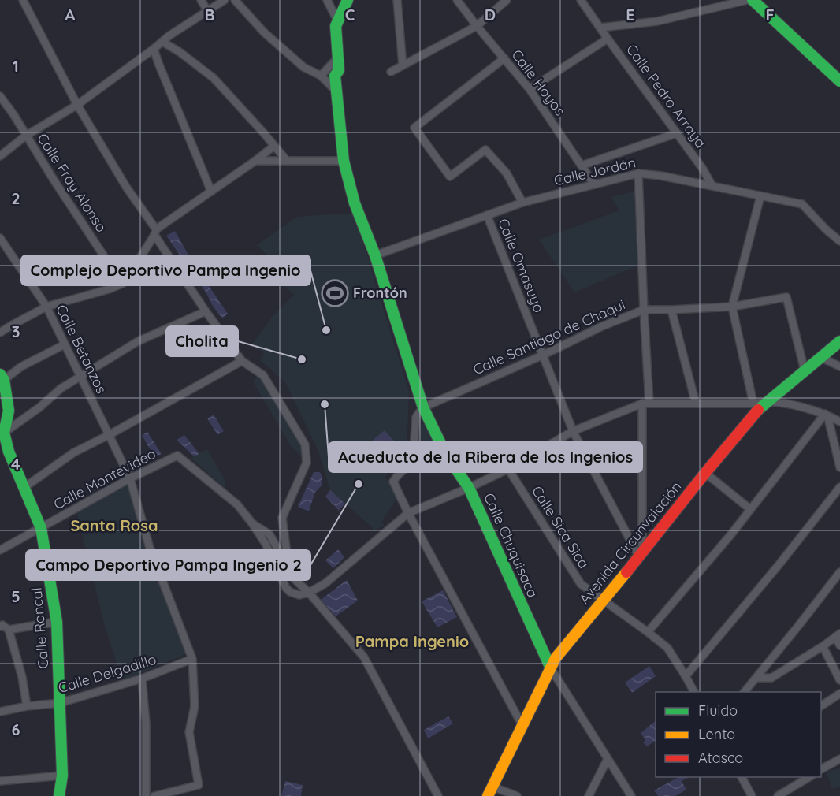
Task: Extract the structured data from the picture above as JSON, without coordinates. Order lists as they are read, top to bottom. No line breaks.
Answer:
{"streets":{"main road":["Avenida Circunvalación","Calle Chuquisaca","Calle Roncal"],"street":["Calle Hoyos","Calle Pedro Arraya","Calle Jordán","Calle Fray Alonso","Calle Omasuyo","Calle Santiago de Chaqui","Calle Betanzos","Calle Montevideo","Calle Sica Sica","Calle Delgadillo"]},"crossings":[["Calle Hoyos","Calle Jordán"],["Calle Pedro Arraya","Calle Jordán"],["Calle Jordán","Calle Omasuyo"],["Calle Jordán","Calle Chuquisaca"],["Calle Omasuyo","Calle Santiago de Chaqui"],["Calle Omasuyo","Avenida Circunvalación"],["Calle Santiago de Chaqui","Avenida Circunvalación"],["Calle Santiago de Chaqui","Calle Chuquisaca"],["Calle Betanzos","Calle Montevideo"],["Calle Betanzos","Calle Delgadillo"],["Calle Montevideo","Calle Roncal"],["Calle Sica Sica","Avenida Circunvalación"],["Avenida Circunvalación","Calle Chuquisaca"],["Calle Roncal","Calle Delgadillo"]],"districts":["Santa Rosa","Pampa Ingenio"],"places":{"sports":["Frontón"],"other":["Complejo Deportivo Pampa Ingenio","Cholita","Acueducto de la Ribera de los Ingenios","Campo Deportivo Pampa Ingenio 2"]},"legend":["Fluido","Lento","Atasco"],"grid":{"columns":["A","B","C","D","E","F"],"rows":["1","2","3","4","5","6"]}}
